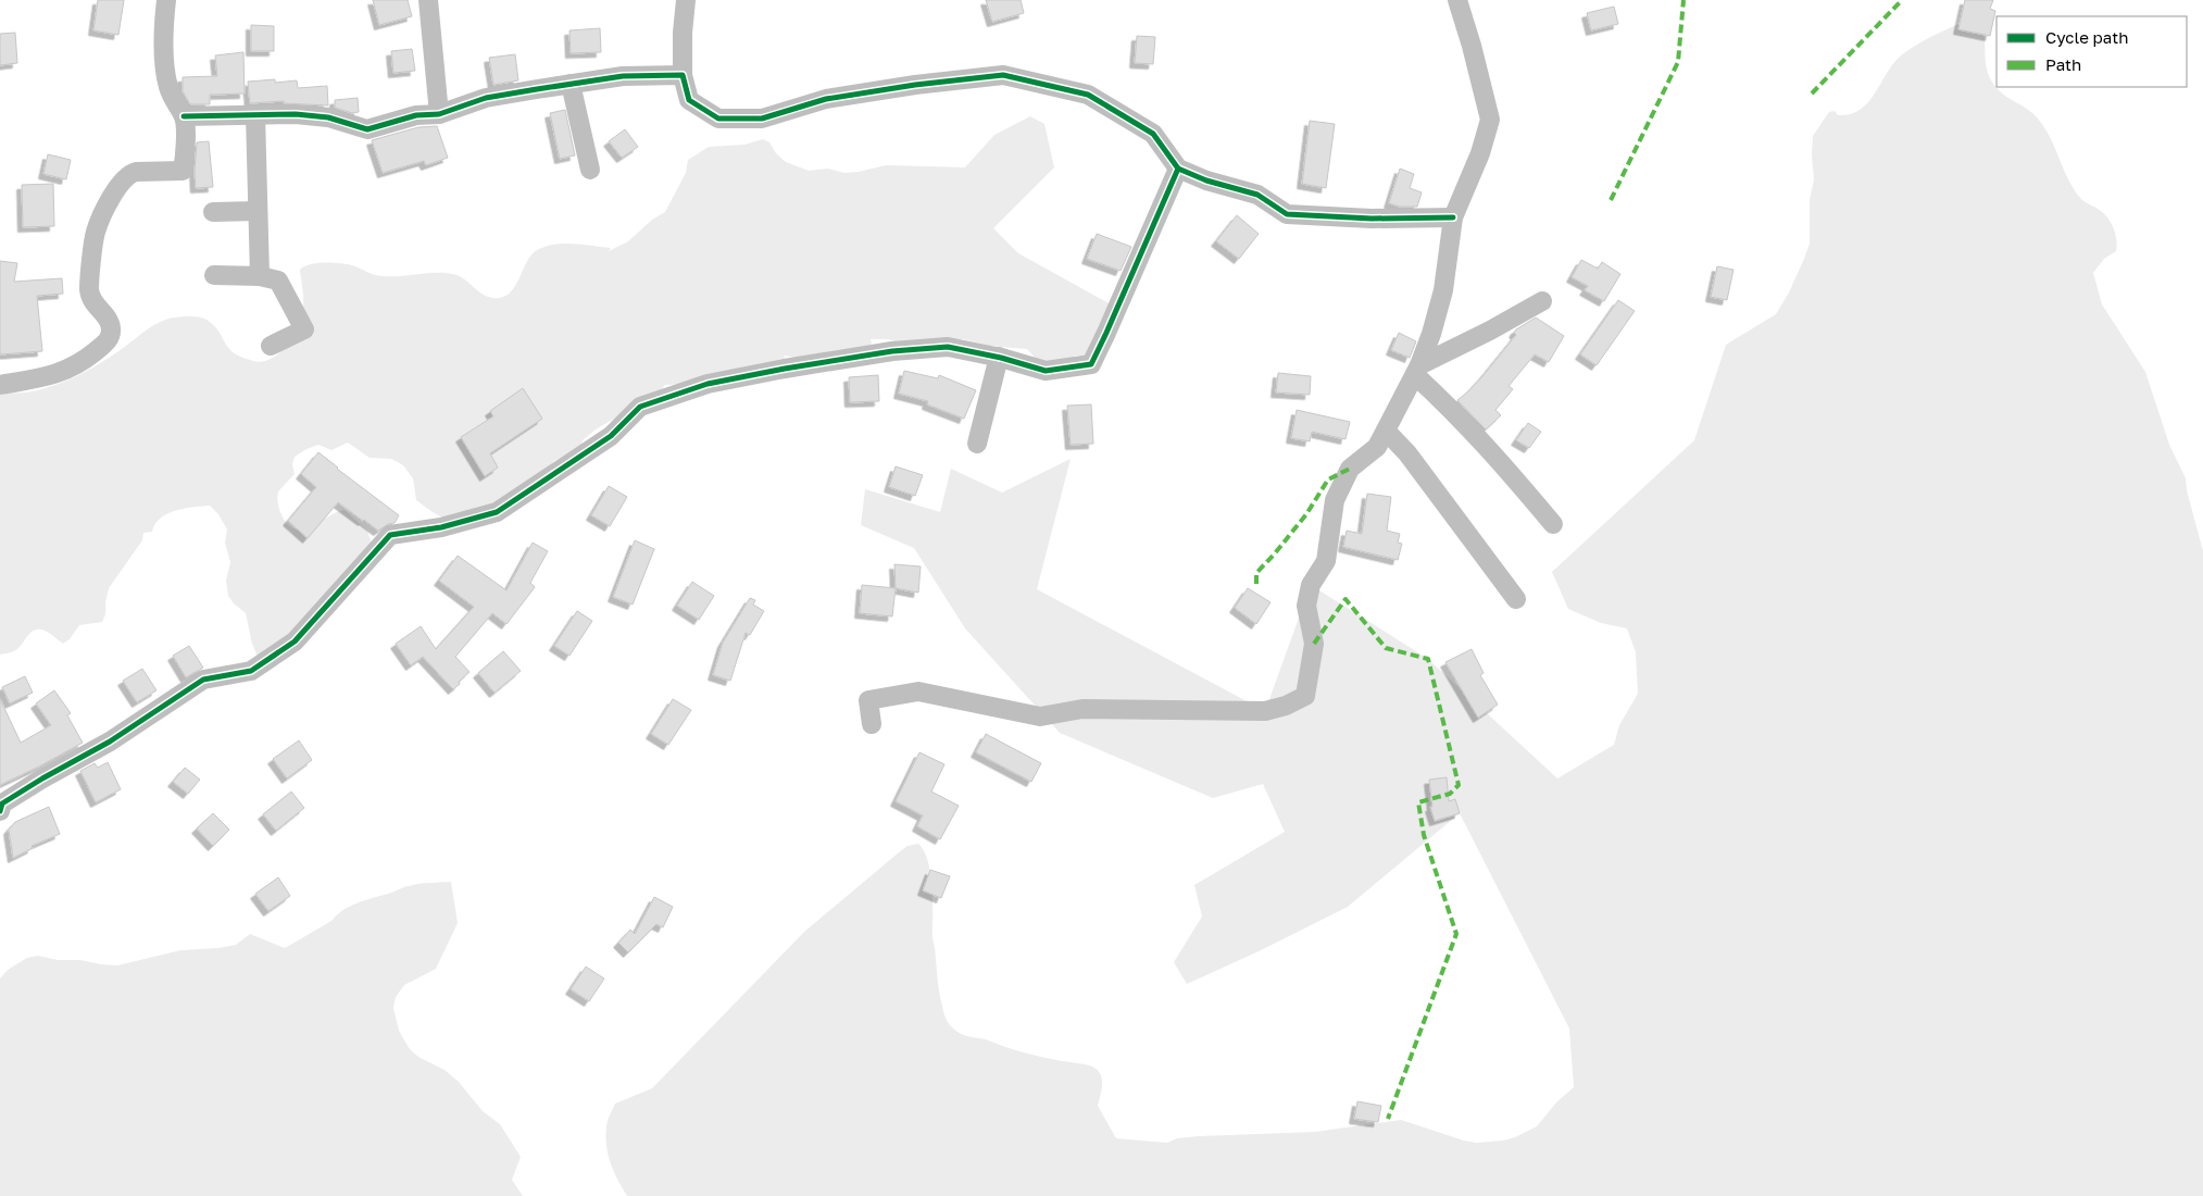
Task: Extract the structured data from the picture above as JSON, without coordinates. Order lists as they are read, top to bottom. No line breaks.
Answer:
{"legend":["Cycle path","Path"]}
